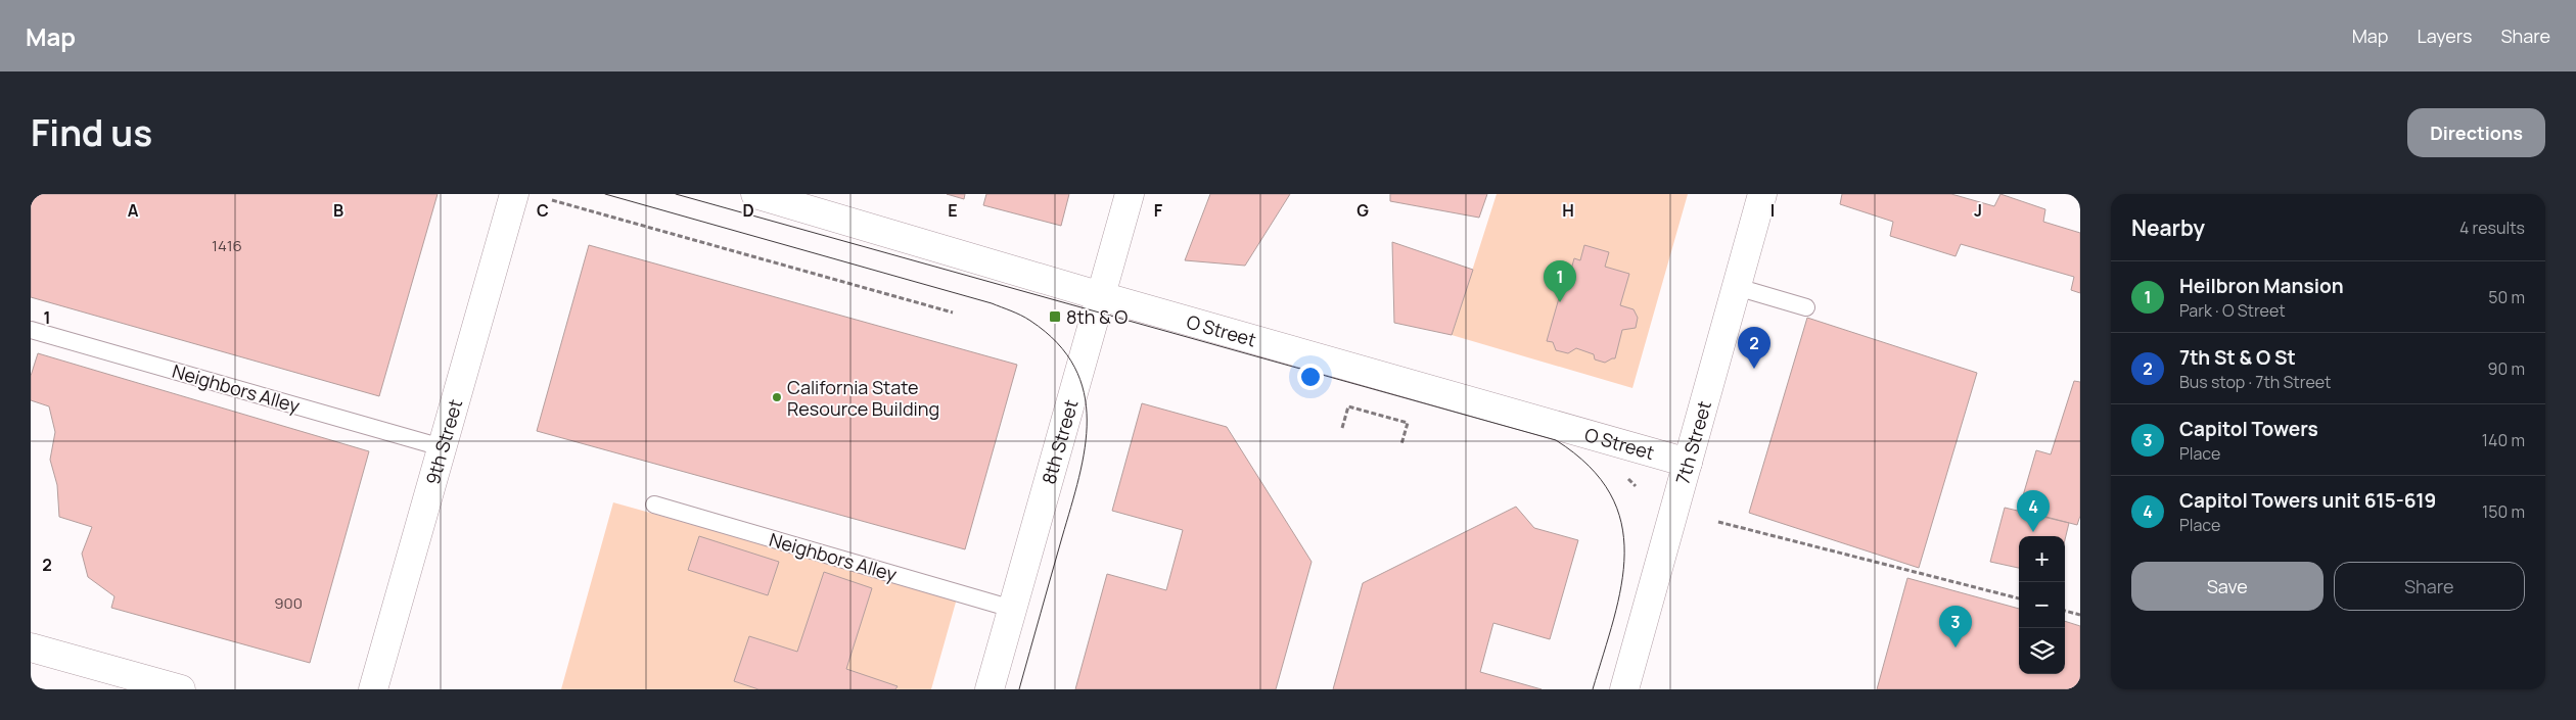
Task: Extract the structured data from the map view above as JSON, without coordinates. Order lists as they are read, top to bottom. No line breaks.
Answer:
{"streets":{"street":["O Street","9th Street","8th Street","7th Street"],"lane":["Neighbors Alley"]},"crossings":[["O Street","8th Street"],["O Street","7th Street"],["Neighbors Alley","9th Street"],["Neighbors Alley","8th Street"]],"places":{"transit":["8th & O"],"other":["California State Resource Building"]},"house_numbers":["1416","900"],"page":{"header":"Map","nav":["Map","Layers","Share"],"title":"Find us","buttons":["Directions",["Save","Share"]],"heading":["Nearby","4 results"],"pins":["1","2","4","3"],"list":[{"mark":"1","name":"Heilbron Mansion","note":"Park · O Street","value":"50 m"},{"mark":"2","name":"7th St & O St","note":"Bus stop · 7th Street","value":"90 m"},{"mark":"3","name":"Capitol Towers","note":"Place","value":"140 m"},{"mark":"4","name":"Capitol Towers unit 615-619","note":"Place","value":"150 m"}],"map_buttons":["+","−"]},"grid":{"columns":["A","B","C","D","E","F","G","H","I","J"],"rows":["1","2"]}}
